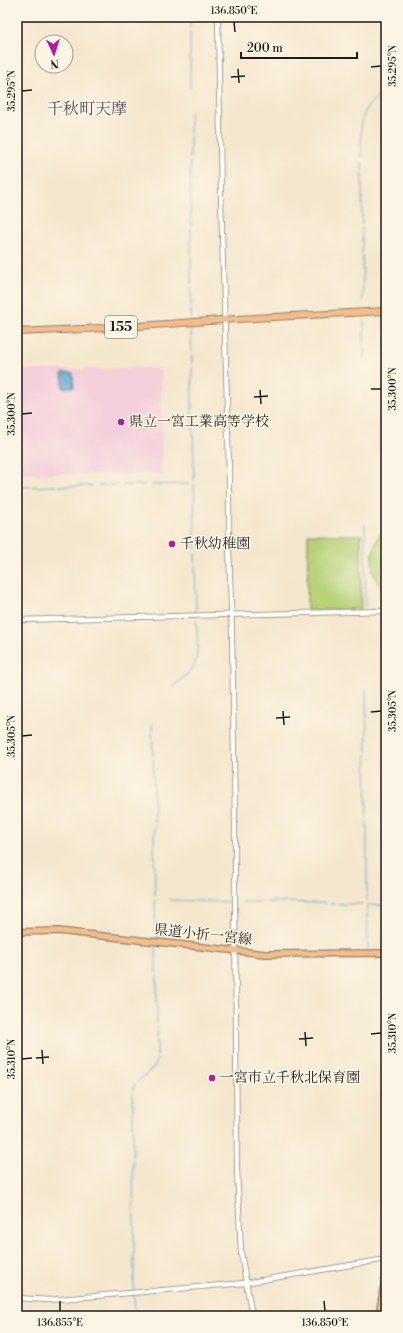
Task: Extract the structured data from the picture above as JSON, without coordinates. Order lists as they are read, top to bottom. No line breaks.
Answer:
{"streets":{"highway":["155"],"main road":["県道小折一宮線"]},"districts":["千秋町天摩"],"places":["県立一宮工業高等学校","千秋幼稚園","一宮市立千秋北保育園"],"scale_bar":"200 m","north":"bottom","coordinates":["136.850°E","35.295°N","35.300°N","35.305°N","35.310°N","136.855°E"]}
